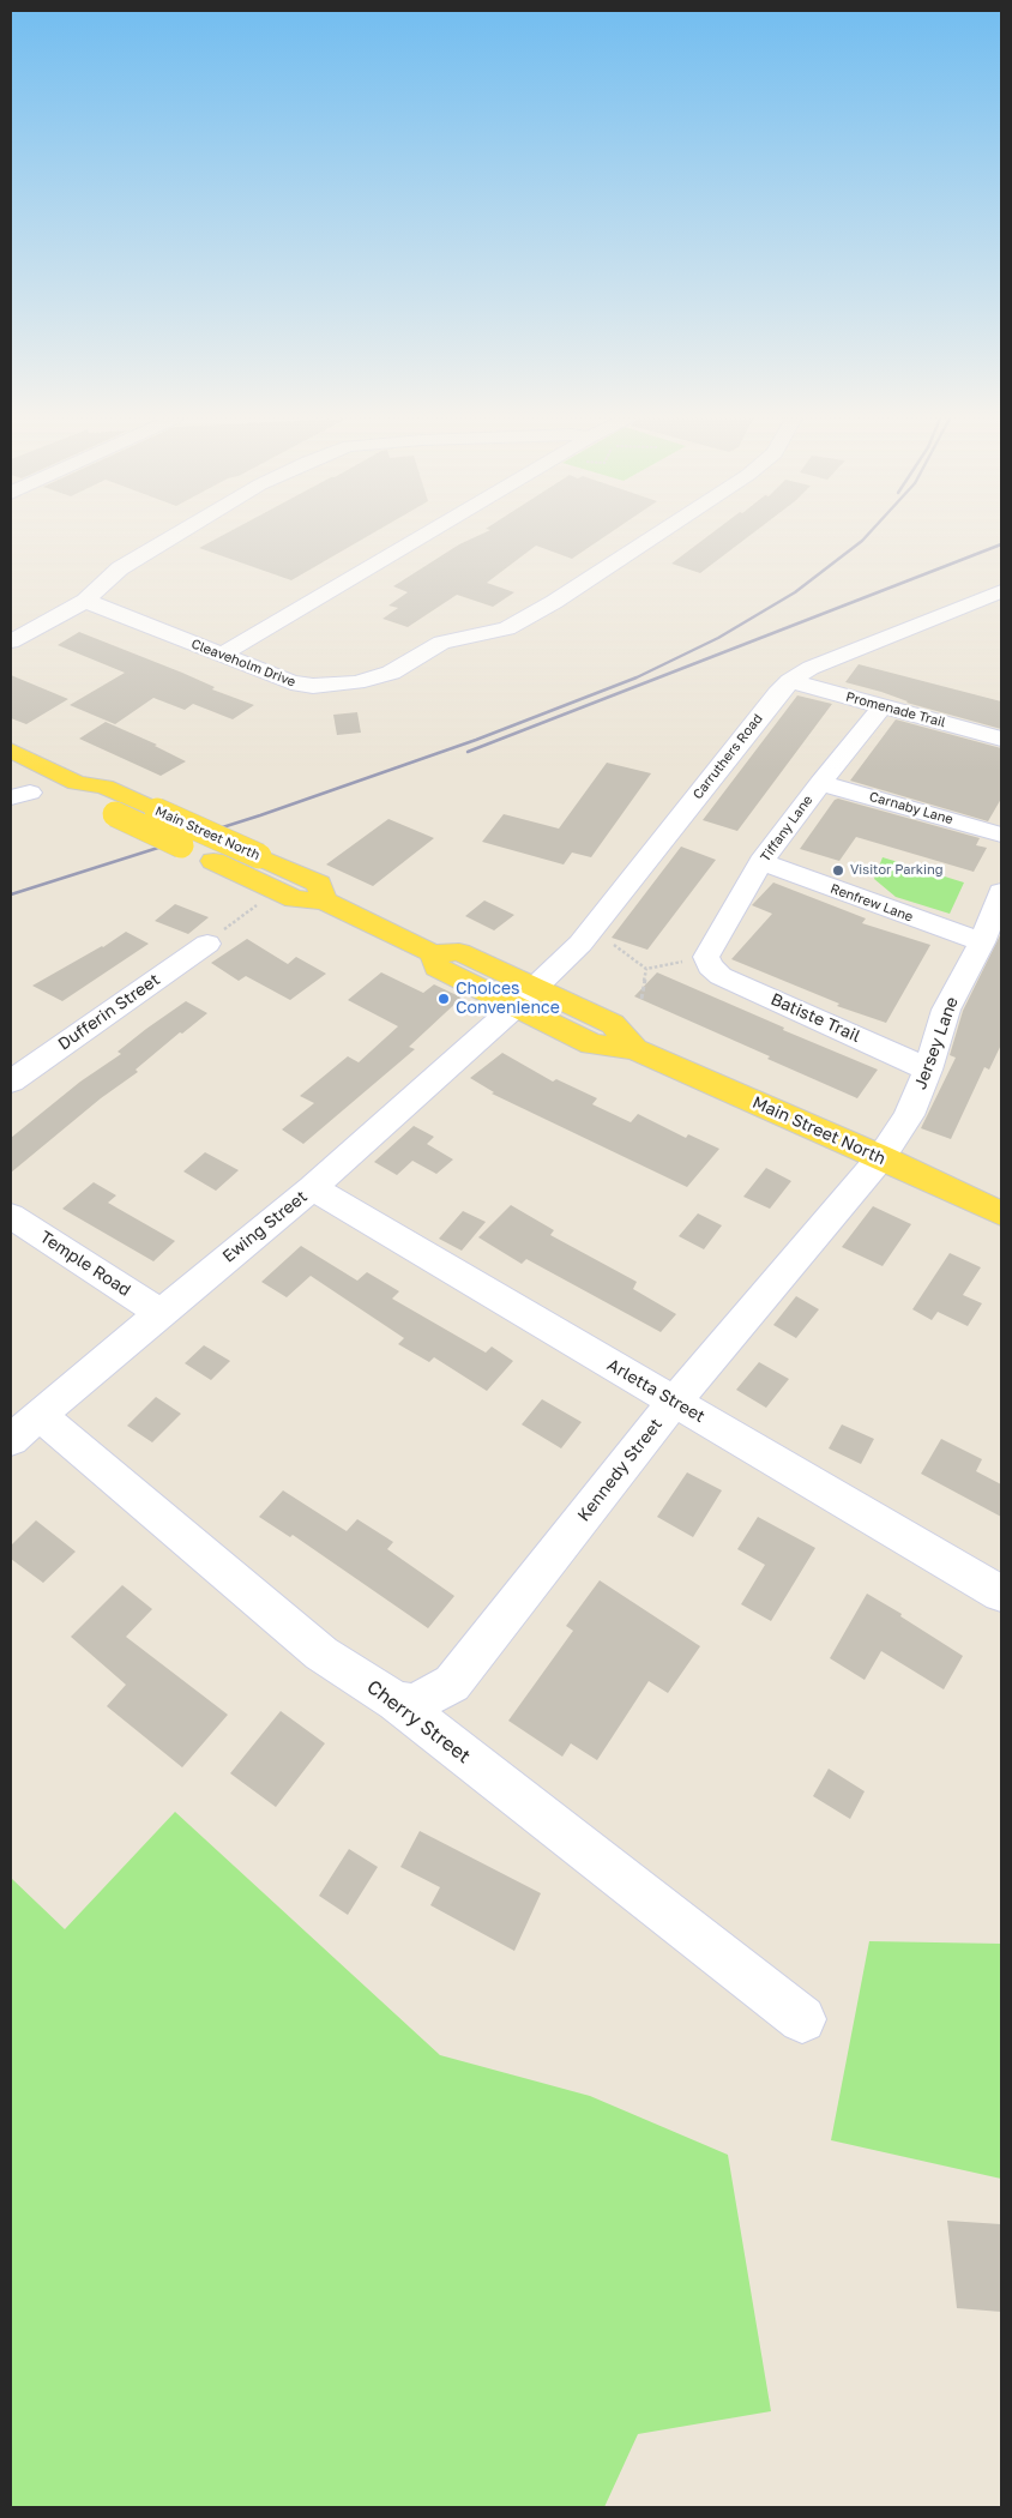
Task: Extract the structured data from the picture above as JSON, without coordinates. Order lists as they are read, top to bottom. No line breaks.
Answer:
{"streets":{"main road":["Main Street North"],"street":["Cleaveholm Drive","Promenade Trail","Carruthers Road","Carnaby Lane","Tiffany Lane","Renfrew Lane","Dufferin Street","Batiste Trail","Jersey Lane","Ewing Street","Temple Road","Arletta Street","Kennedy Street","Cherry Street"]},"crossings":[["Promenade Trail","Carruthers Road"],["Promenade Trail","Tiffany Lane"],["Carruthers Road","Main Street North"],["Carruthers Road","Ewing Street"],["Carnaby Lane","Tiffany Lane"],["Tiffany Lane","Renfrew Lane"],["Tiffany Lane","Batiste Trail"],["Main Street North","Jersey Lane"],["Main Street North","Ewing Street"],["Main Street North","Kennedy Street"],["Renfrew Lane","Jersey Lane"],["Batiste Trail","Jersey Lane"],["Jersey Lane","Kennedy Street"],["Ewing Street","Temple Road"],["Ewing Street","Arletta Street"],["Ewing Street","Cherry Street"],["Arletta Street","Kennedy Street"],["Kennedy Street","Cherry Street"]],"places":["Visitor Parking","Choices Convenience"]}
